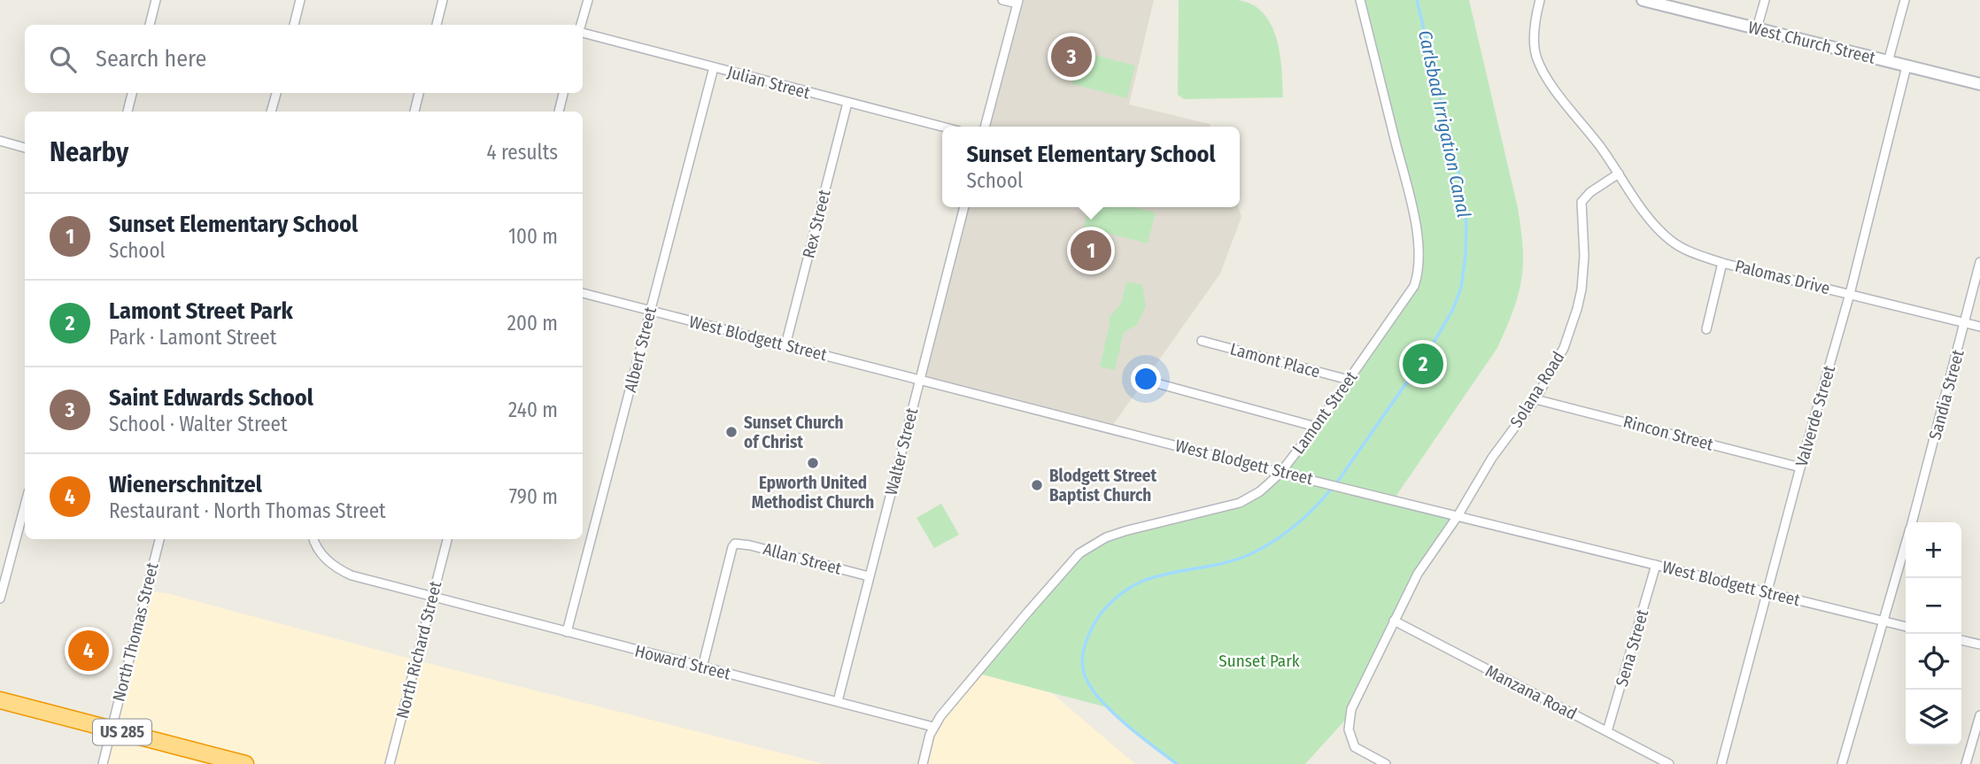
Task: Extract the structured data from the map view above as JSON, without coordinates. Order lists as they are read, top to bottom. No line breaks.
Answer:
{"streets":{"highway":["US 285"],"street":["West Church Street","Julian Street","Rex Street","Palomas Drive","West Blodgett Street","Albert Street","Lamont Place","Solana Road","Sandia Street","Lamont Street","Valverde Street","Rincon Street","Walter Street","Allan Street","North Thomas Street","Sena Street","North Richard Street","Howard Street","Manzana Road"]},"crossings":[["West Church Street","Valverde Street"],["Julian Street","Rex Street"],["Julian Street","Albert Street"],["Rex Street","West Blodgett Street"],["Palomas Drive","Solana Road"],["Palomas Drive","Sandia Street"],["Palomas Drive","Valverde Street"],["West Blodgett Street","Albert Street"],["West Blodgett Street","Solana Road"],["West Blodgett Street","Sandia Street"],["West Blodgett Street","Lamont Street"],["West Blodgett Street","Valverde Street"],["West Blodgett Street","Walter Street"],["West Blodgett Street","Sena Street"],["Albert Street","Howard Street"],["Lamont Place","Lamont Street"],["Solana Road","Rincon Street"],["Solana Road","Manzana Road"],["Lamont Street","Howard Street"],["Valverde Street","Rincon Street"],["Walter Street","Allan Street"],["Walter Street","Howard Street"],["Allan Street","Howard Street"],["North Thomas Street","US 285"],["Sena Street","Manzana Road"],["North Richard Street","Howard Street"]],"water":["Carlsbad Irrigation Canal"],"parks":["Sunset Park"],"places":["Sunset Church of Christ","Epworth United Methodist Church","Blodgett Street Baptist Church"],"page":{"search":"Search here","pins":["3","1","2","4"],"heading":["Nearby","4 results"],"popup":["Sunset Elementary School","School"],"list":[{"mark":"1","name":"Sunset Elementary School","note":"School","value":"100 m"},{"mark":"2","name":"Lamont Street Park","note":"Park · Lamont Street","value":"200 m"},{"mark":"3","name":"Saint Edwards School","note":"School · Walter Street","value":"240 m"},{"mark":"4","name":"Wienerschnitzel","note":"Restaurant · North Thomas Street","value":"790 m"}],"map_buttons":["+","−"]}}
